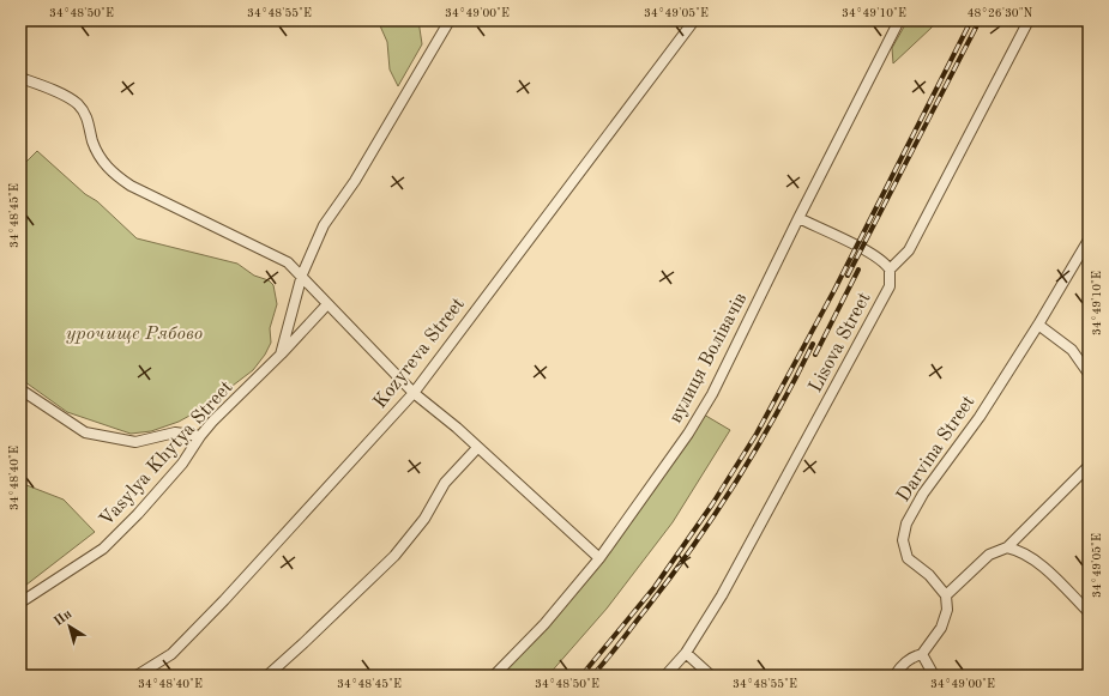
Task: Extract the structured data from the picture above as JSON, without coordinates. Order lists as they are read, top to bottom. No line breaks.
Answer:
{"streets":{"street":["Lisova Street","Kozyreva Street","вулиця Волівачів","Darvina Street","Vasylya Khytya Street"]},"parks":["урочище Рябово"],"north":"top left","coordinates":["34°48'50\"E","34°48'55\"E","34°49'00\"E","34°49'05\"E","34°49'10\"E","48°26'30\"N","34°48'45\"E","34°48'40\"E"]}
